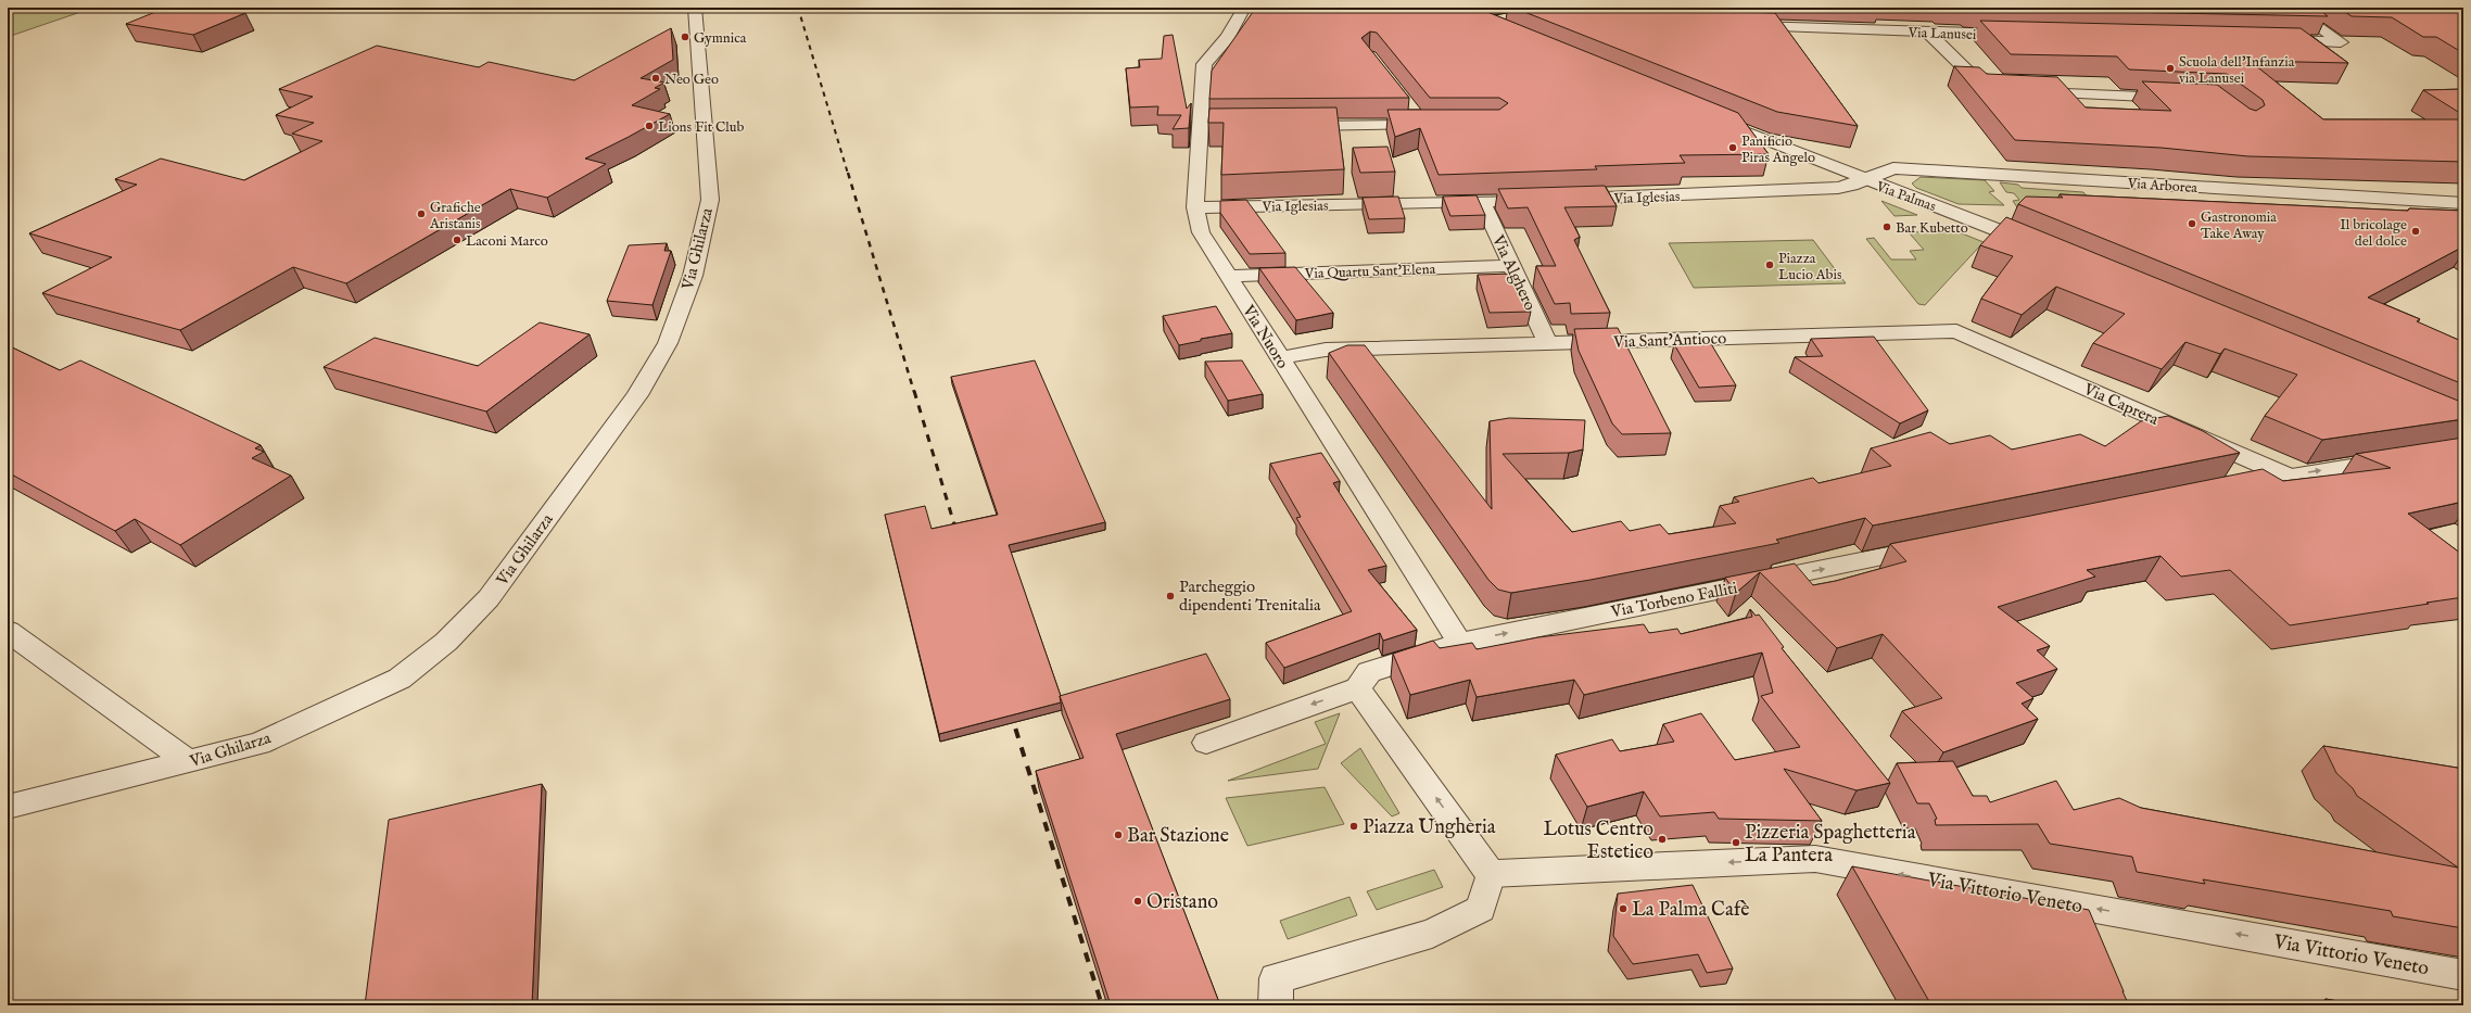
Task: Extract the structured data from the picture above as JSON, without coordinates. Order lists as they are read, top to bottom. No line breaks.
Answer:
{"streets":{"street":["Via Lanusei","Via Arborea","Via Palmas","Via Iglesias","Via Ghilarza","Via Quartu Sant'Elena","Via Alghero","Via Nuoro","Via Sant'Antioco","Via Caprera","Via Torbeno Falliti","Via Vittorio Veneto"]},"crossings":[["Via Arborea","Via Palmas"],["Via Arborea","Via Iglesias"],["Via Palmas","Via Iglesias"],["Via Iglesias","Via Alghero"],["Via Iglesias","Via Nuoro"],["Via Quartu Sant'Elena","Via Alghero"],["Via Quartu Sant'Elena","Via Nuoro"],["Via Alghero","Via Sant'Antioco"],["Via Nuoro","Via Sant'Antioco"],["Via Nuoro","Via Torbeno Falliti"],["Via Sant'Antioco","Via Caprera"]],"one_way":["Via Torbeno Falliti","Via Vittorio Veneto"],"places":["Gymnica","Scuola dell'Infanzia via Lanusei","Neo Geo","Lions Fit Club","Panificio Piras Angelo","Grafiche Aristanis","Gastronomia Take Away","Bar Kubetto","Il bricolage del dolce","Laconi Marco","Piazza Lucio Abis","Parcheggio dipendenti Trenitalia","Piazza Ungheria","Bar Stazione","Lotus Centro Estetico","Pizzeria Spaghetteria La Pantera","Oristano","La Palma Cafè"]}
